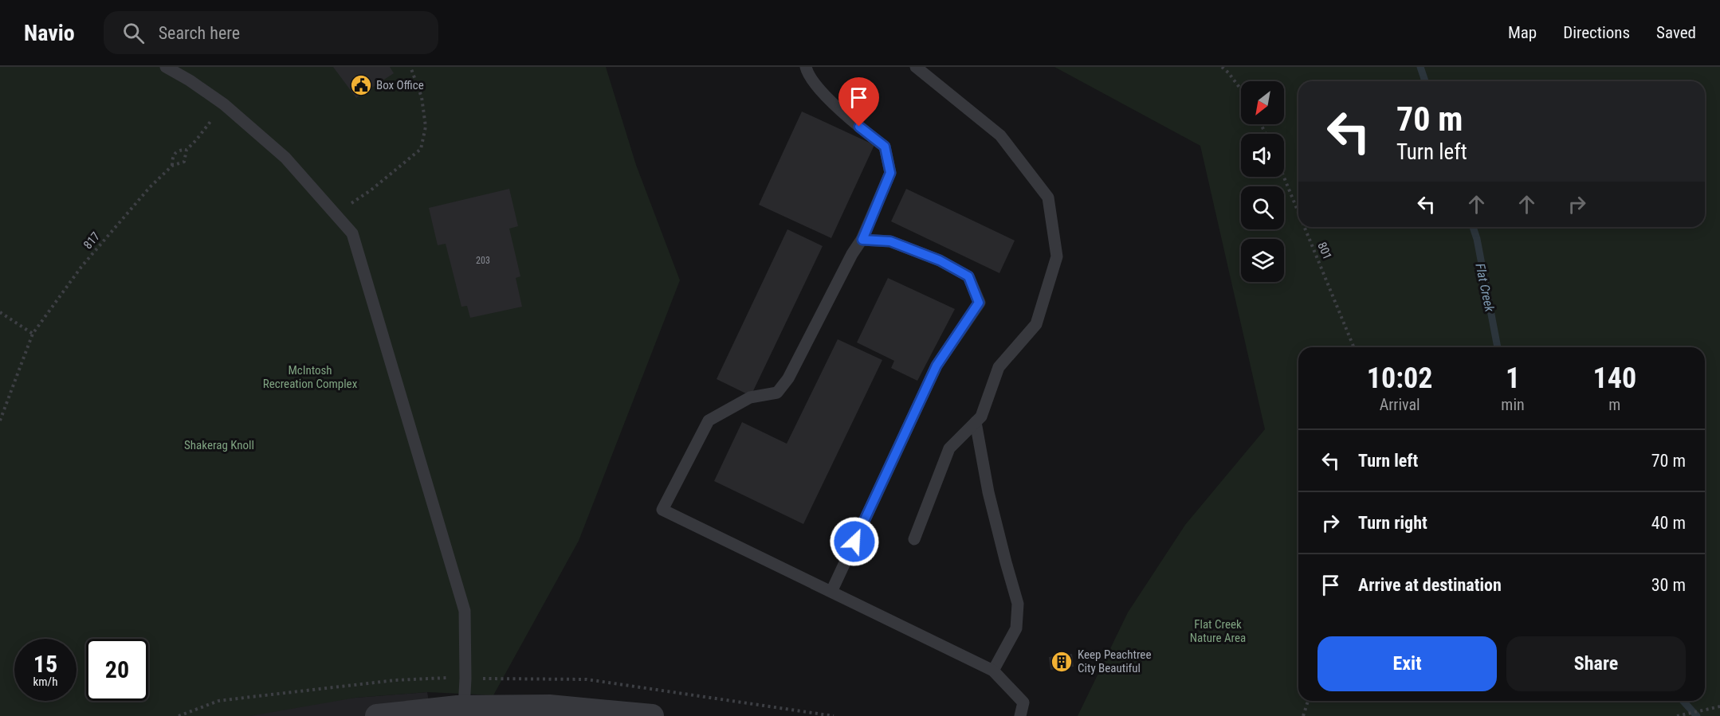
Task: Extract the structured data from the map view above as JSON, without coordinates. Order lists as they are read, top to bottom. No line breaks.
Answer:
{"streets":{"path":["817","801"]},"water":["Flat Creek"],"parks":["McIntosh Recreation Complex","Shakerag Knoll","Flat Creek Nature Area"],"places":{"public building":["Box Office"],"building":["Keep Peachtree City Beautiful"]},"house_numbers":["203"],"north":"bottom left","page":{"header":"Navio","search":"Search here","nav":["Map","Directions","Saved"],"turn":["70 m","Turn left"],"eta":["10:02","Arrival","1","min","140","m"],"list":[{"name":"Turn left","value":"70 m"},{"name":"Turn right","value":"40 m"},{"name":"Arrive at destination","value":"30 m"}],"buttons":["Exit","Share"],"speed":"15 km/h","limit":"20"}}
